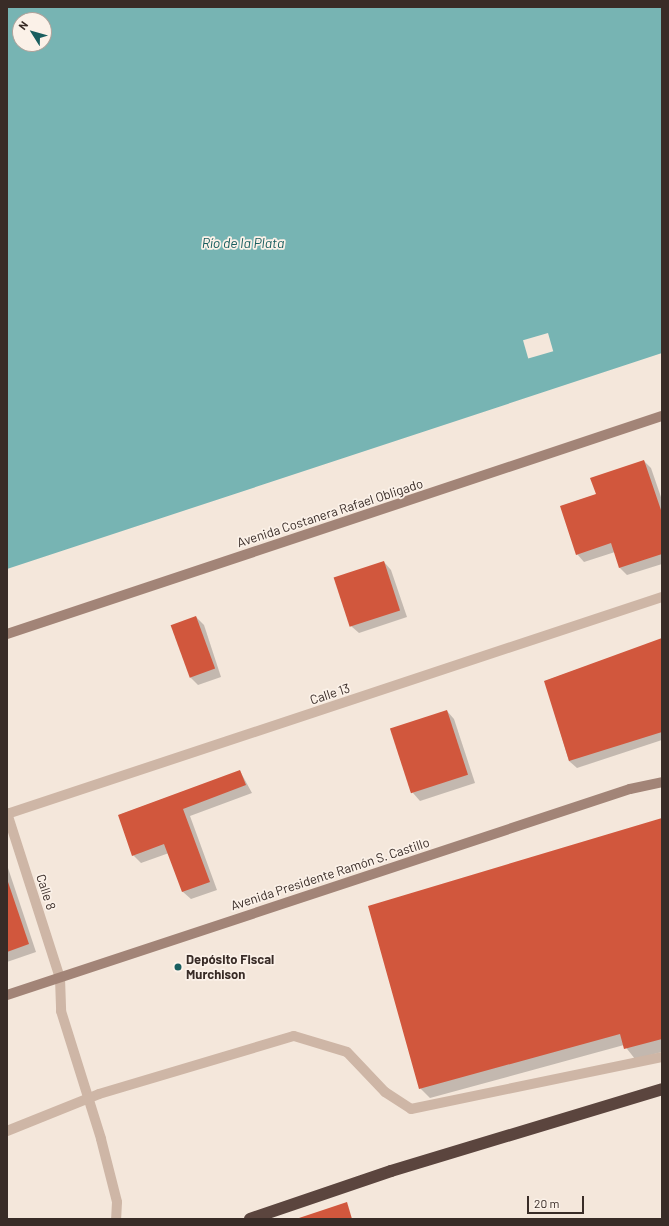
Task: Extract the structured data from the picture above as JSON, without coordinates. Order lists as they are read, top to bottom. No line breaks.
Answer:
{"streets":{"main road":["Avenida Costanera Rafael Obligado","Avenida Presidente Ramón S. Castillo"],"street":["Calle 13","Calle 8"]},"crossings":[["Calle 13","Calle 8"],["Avenida Presidente Ramón S. Castillo","Calle 8"]],"water":["Río de la Plata"],"places":["Depósito Fiscal Murchison"],"scale_bar":"20 m","north":"top left"}
